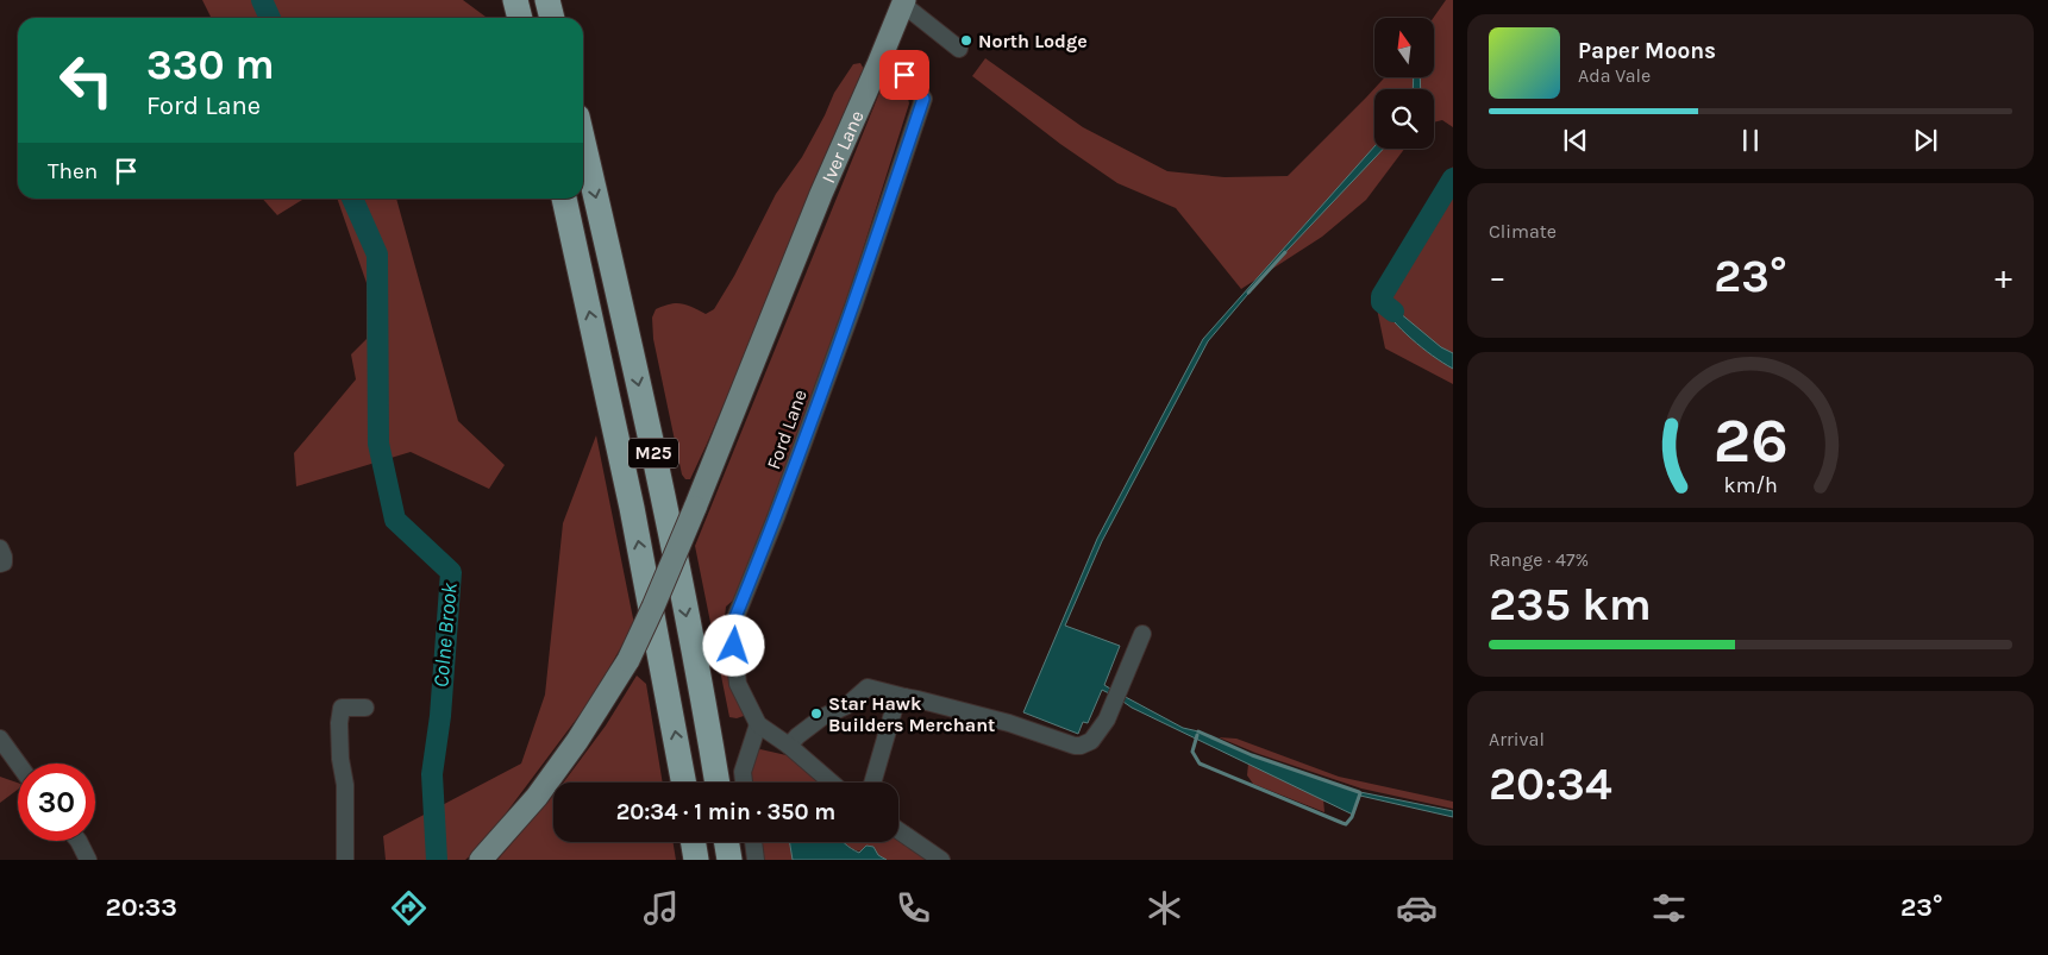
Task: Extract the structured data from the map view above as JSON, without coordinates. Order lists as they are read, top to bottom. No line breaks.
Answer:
{"streets":{"highway":["M25"],"main road":["Iver Lane"],"street":["Ford Lane"]},"crossings":[["Iver Lane","Ford Lane"]],"water":["Colne Brook"],"places":["North Lodge","Star Hawk Builders Merchant"],"north":"top","page":{"turn":["330 m","Ford Lane"],"song":["Paper Moons","Ada Vale"],"then":"Then","tile":["Climate",["Range · 47%","235 km"],["Arrival","20:34"]],"heat":["−","23°","+"],"limit":"30","trip":"20:34 · 1 min · 350 m","tabs":["20:33","23°"],"gauge":["26","km/h"]}}
